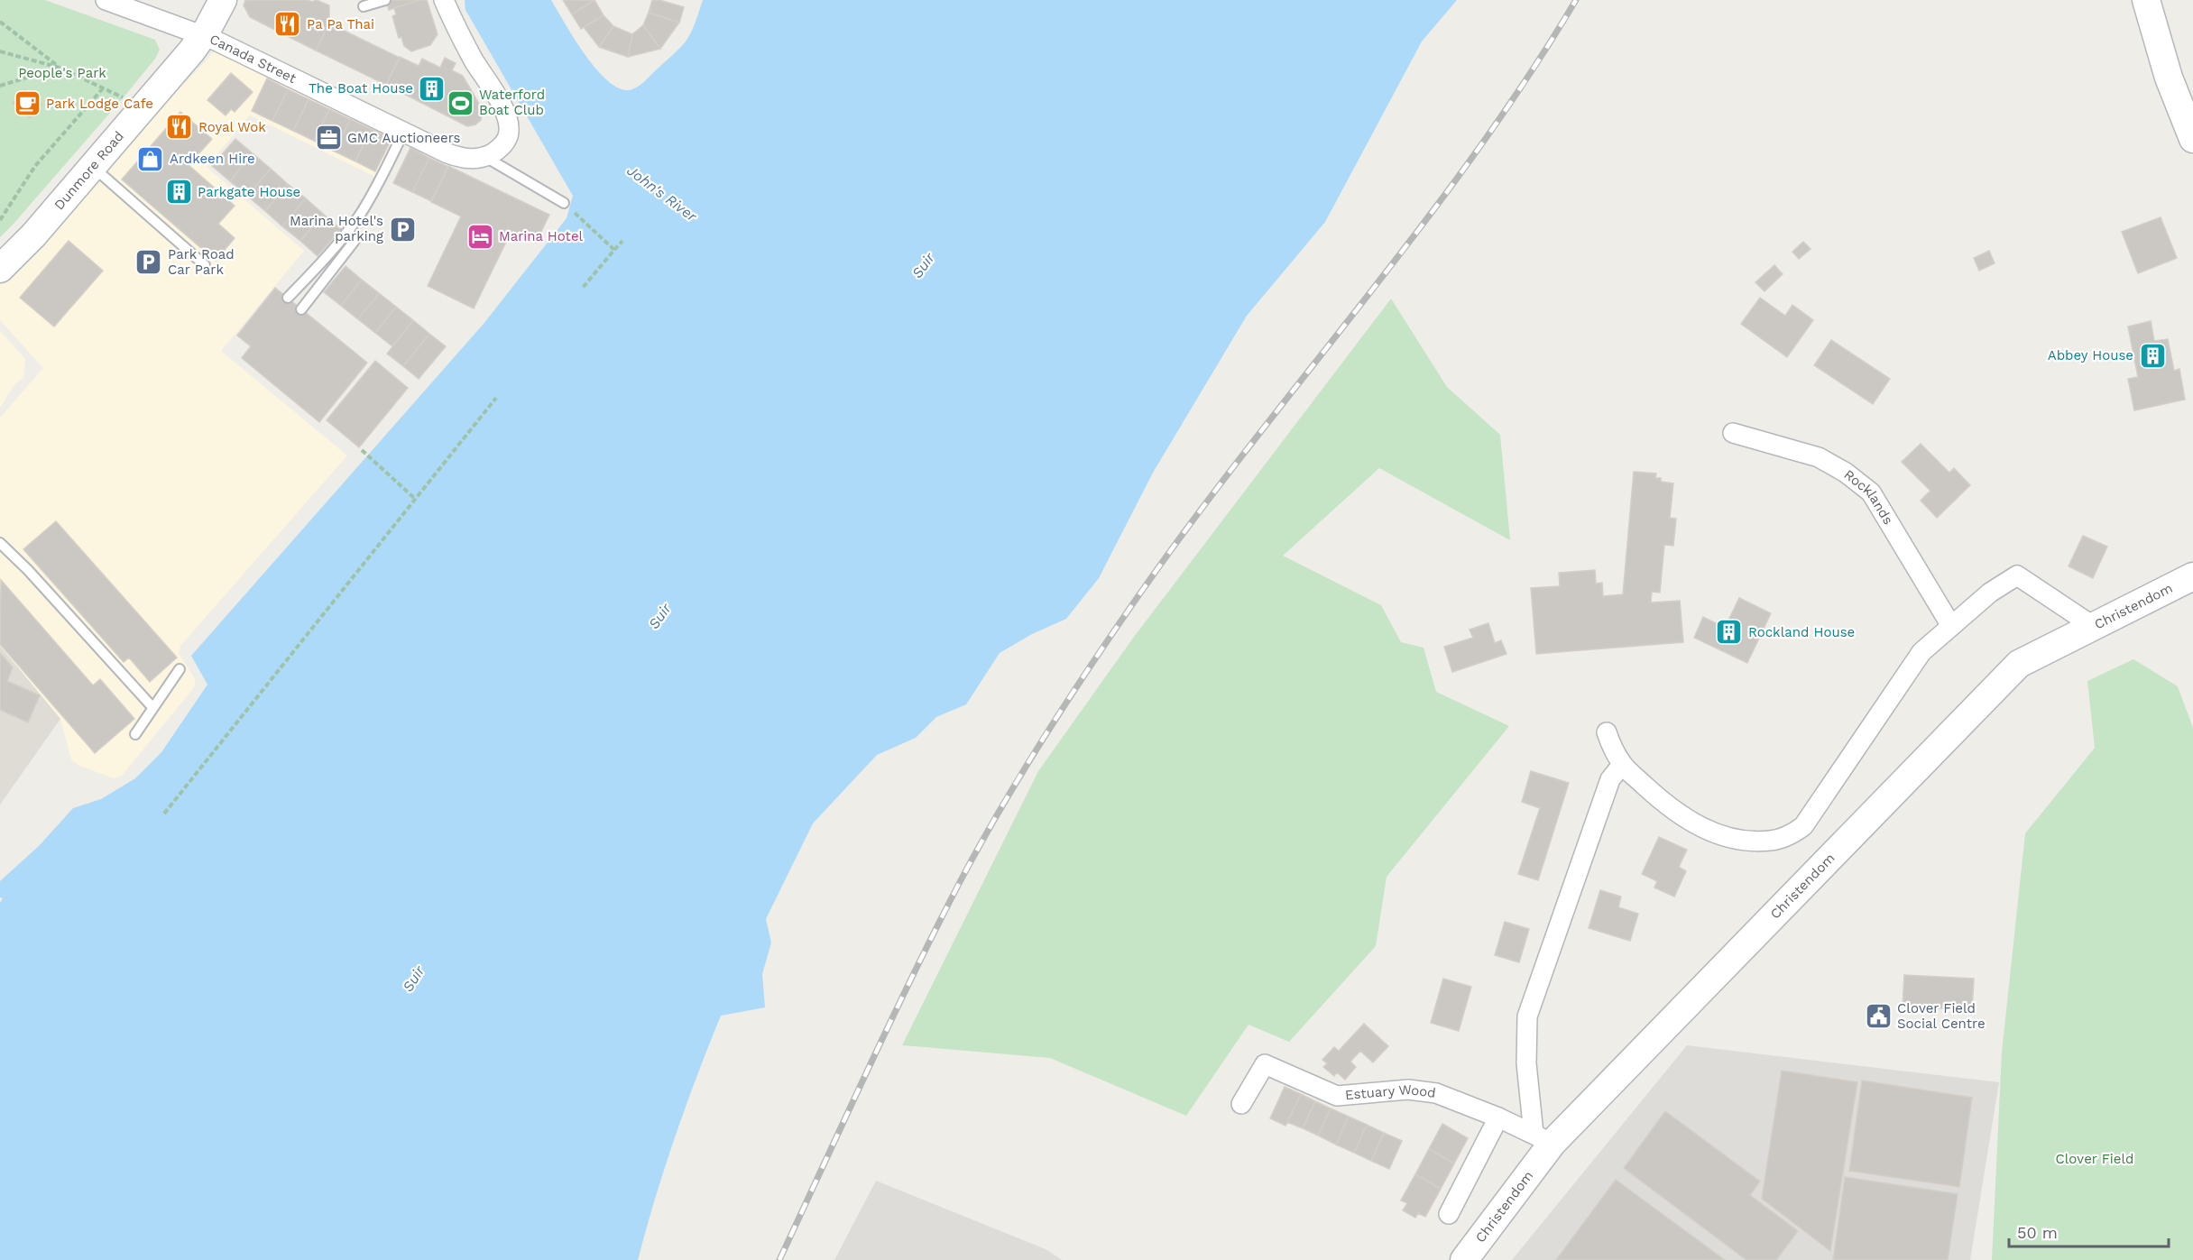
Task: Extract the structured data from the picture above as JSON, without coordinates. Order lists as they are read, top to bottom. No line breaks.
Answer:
{"streets":{"street":["Canada Street","Dunmore Road","Rocklands","Christendom","Estuary Wood"]},"crossings":[["Canada Street","Dunmore Road"],["Christendom","Estuary Wood"]],"water":["John's River","Suir"],"parks":["People's Park","Clover Field"],"places":{"restaurant":["Pa Pa Thai","Royal Wok"],"building":["The Boat House","Parkgate House","Abbey House","Rockland House"],"sports":["Waterford Boat Club"],"cafe":["Park Lodge Cafe"],"office":["GMC Auctioneers"],"shop":["Ardkeen Hire"],"parking":["Marina Hotel's parking","Park Road Car Park"],"hotel":["Marina Hotel"],"public building":["Clover Field Social Centre"]},"scale_bar":"50 m"}
